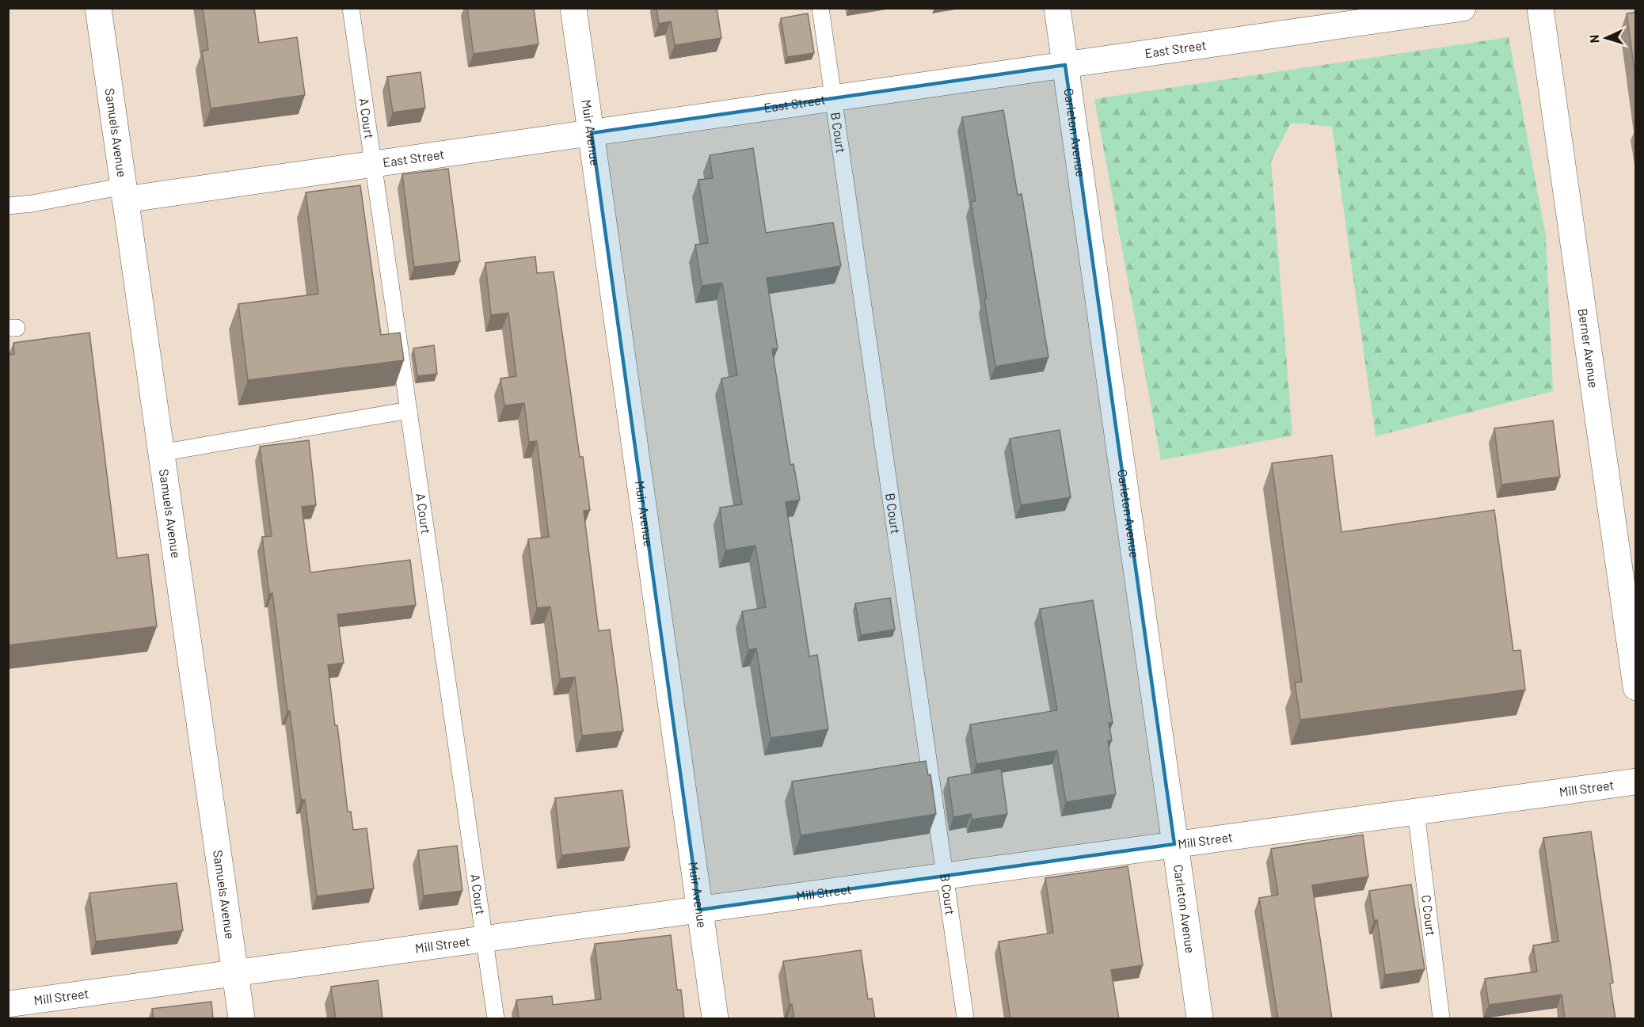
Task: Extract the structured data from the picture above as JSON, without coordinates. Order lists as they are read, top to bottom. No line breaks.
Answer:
{"streets":{"street":["East Street","Samuels Avenue","Muir Avenue","Carleton Avenue","Berner Avenue","Mill Street"],"lane":["A Court","B Court","C Court"]},"crossings":[["East Street","A Court"],["East Street","Samuels Avenue"],["East Street","Muir Avenue"],["East Street","Carleton Avenue"],["East Street","B Court"],["A Court","Mill Street"],["Samuels Avenue","Mill Street"],["Muir Avenue","Mill Street"],["Carleton Avenue","Mill Street"],["B Court","Mill Street"],["Mill Street","C Court"]],"north":"left"}
